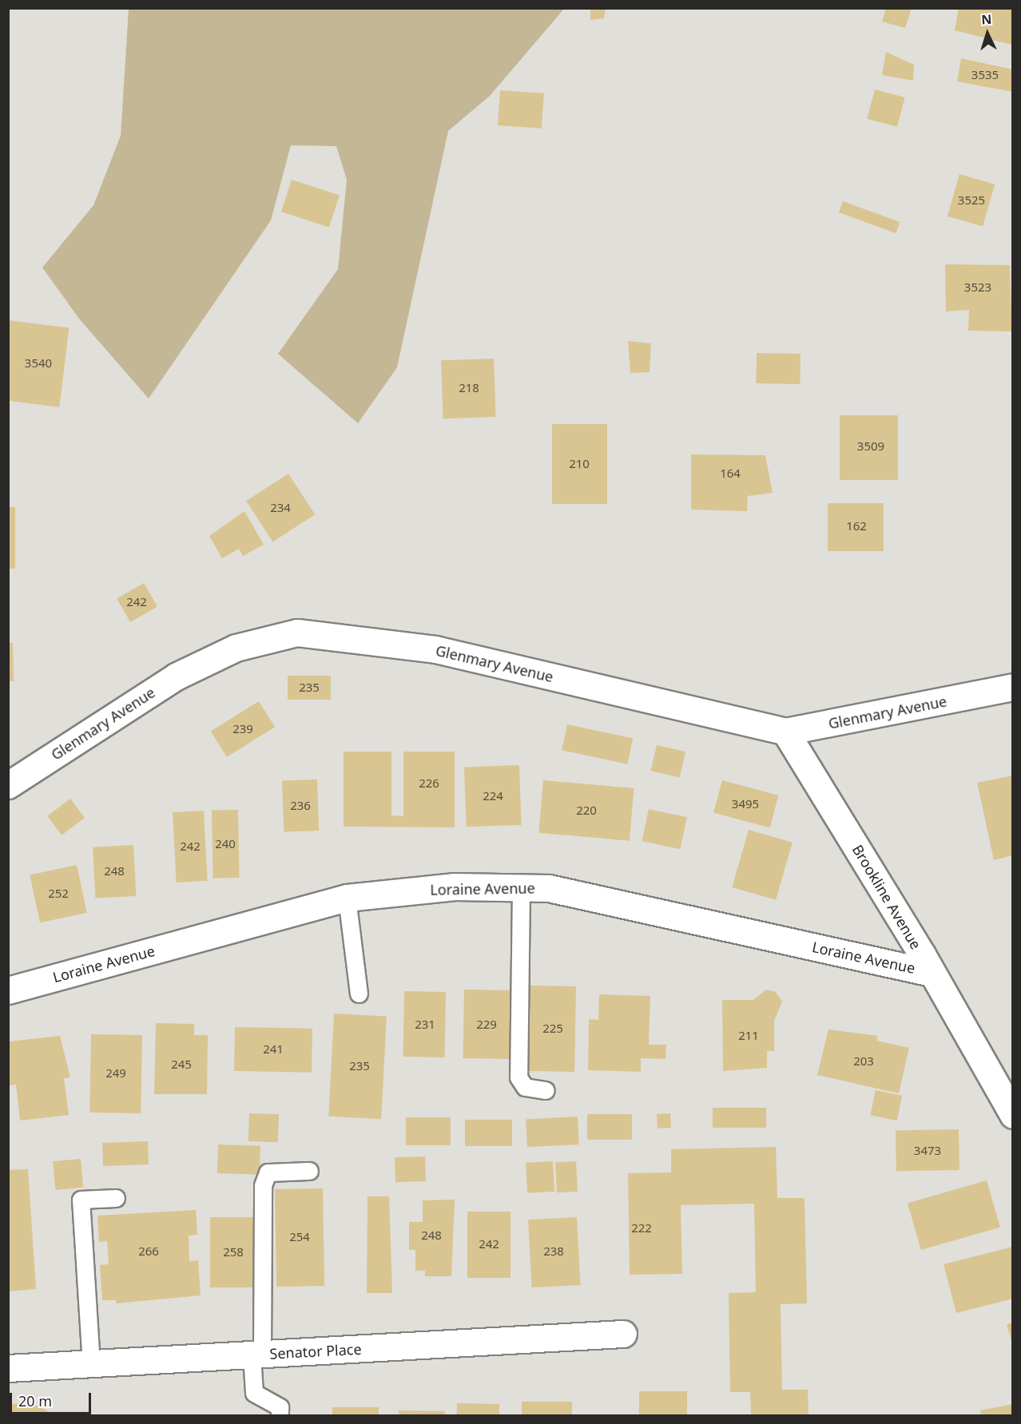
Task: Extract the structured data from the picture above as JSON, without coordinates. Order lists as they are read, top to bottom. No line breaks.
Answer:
{"streets":{"street":["Glenmary Avenue","Loraine Avenue","Brookline Avenue","Senator Place"]},"crossings":[["Glenmary Avenue","Brookline Avenue"],["Loraine Avenue","Brookline Avenue"]],"house_numbers":["3535","3525","3523","3540","218","3509","210","164","234","162","242","235","239","226","224","3495","236","220","240","242","248","252","231","229","225","211","241","203","245","235","249","3473","222","248","254","242","266","238","258"],"scale_bar":"20 m","north":"top"}
